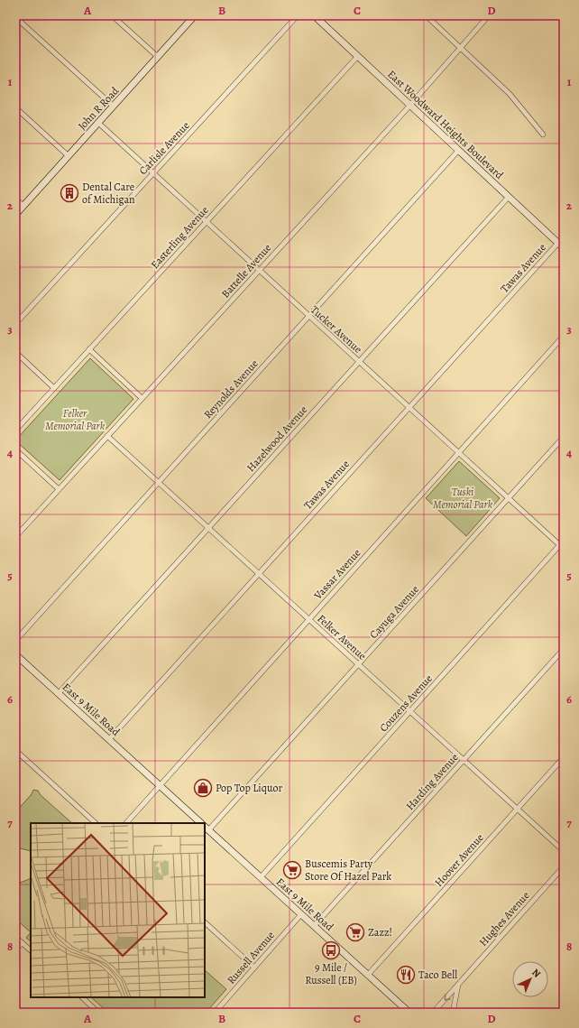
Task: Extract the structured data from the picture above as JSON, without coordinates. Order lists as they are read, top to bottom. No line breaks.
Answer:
{"streets":{"main road":["John R Road","East Woodward Heights Boulevard","East 9 Mile Road"],"street":["Carlisle Avenue","Easterling Avenue","Tawas Avenue","Battelle Avenue","Tucker Avenue","Reynolds Avenue","Hazelwood Avenue","Vassar Avenue","Cayuga Avenue","Felker Avenue","Couzens Avenue","Harding Avenue","Hoover Avenue","Hughes Avenue","Russell Avenue"]},"crossings":[["John R Road","Tucker Avenue"],["East Woodward Heights Boulevard","Easterling Avenue"],["East Woodward Heights Boulevard","Tawas Avenue"],["East Woodward Heights Boulevard","Battelle Avenue"],["East Woodward Heights Boulevard","Reynolds Avenue"],["East Woodward Heights Boulevard","Hazelwood Avenue"],["Carlisle Avenue","Tucker Avenue"],["Easterling Avenue","Tucker Avenue"],["Tawas Avenue","Tucker Avenue"],["Tawas Avenue","Felker Avenue"],["Tawas Avenue","East 9 Mile Road"],["Battelle Avenue","Tucker Avenue"],["Battelle Avenue","Felker Avenue"],["Tucker Avenue","Reynolds Avenue"],["Tucker Avenue","Hazelwood Avenue"],["Tucker Avenue","Vassar Avenue"],["Tucker Avenue","Cayuga Avenue"],["Tucker Avenue","Couzens Avenue"],["Reynolds Avenue","Felker Avenue"],["Hazelwood Avenue","Felker Avenue"],["Hazelwood Avenue","East 9 Mile Road"],["Vassar Avenue","Felker Avenue"],["Vassar Avenue","East 9 Mile Road"],["Cayuga Avenue","Felker Avenue"],["Cayuga Avenue","East 9 Mile Road"],["Felker Avenue","Couzens Avenue"],["Felker Avenue","Harding Avenue"],["Felker Avenue","Hoover Avenue"],["Couzens Avenue","East 9 Mile Road"],["East 9 Mile Road","Harding Avenue"],["East 9 Mile Road","Hoover Avenue"],["East 9 Mile Road","Russell Avenue"]],"parks":["Felker Memorial Park","Tuski Memorial Park"],"places":{"building":["Dental Care of Michigan"],"shop":["Pop Top Liquor"],"supermarket":["Buscemis Party Store Of Hazel Park","Zazz!"],"bus stop":["9 Mile / Russell (EB)"],"restaurant":["Taco Bell"]},"north":"top right","grid":{"columns":["A","B","C","D"],"rows":["1","2","3","4","5","6","7","8"]}}
